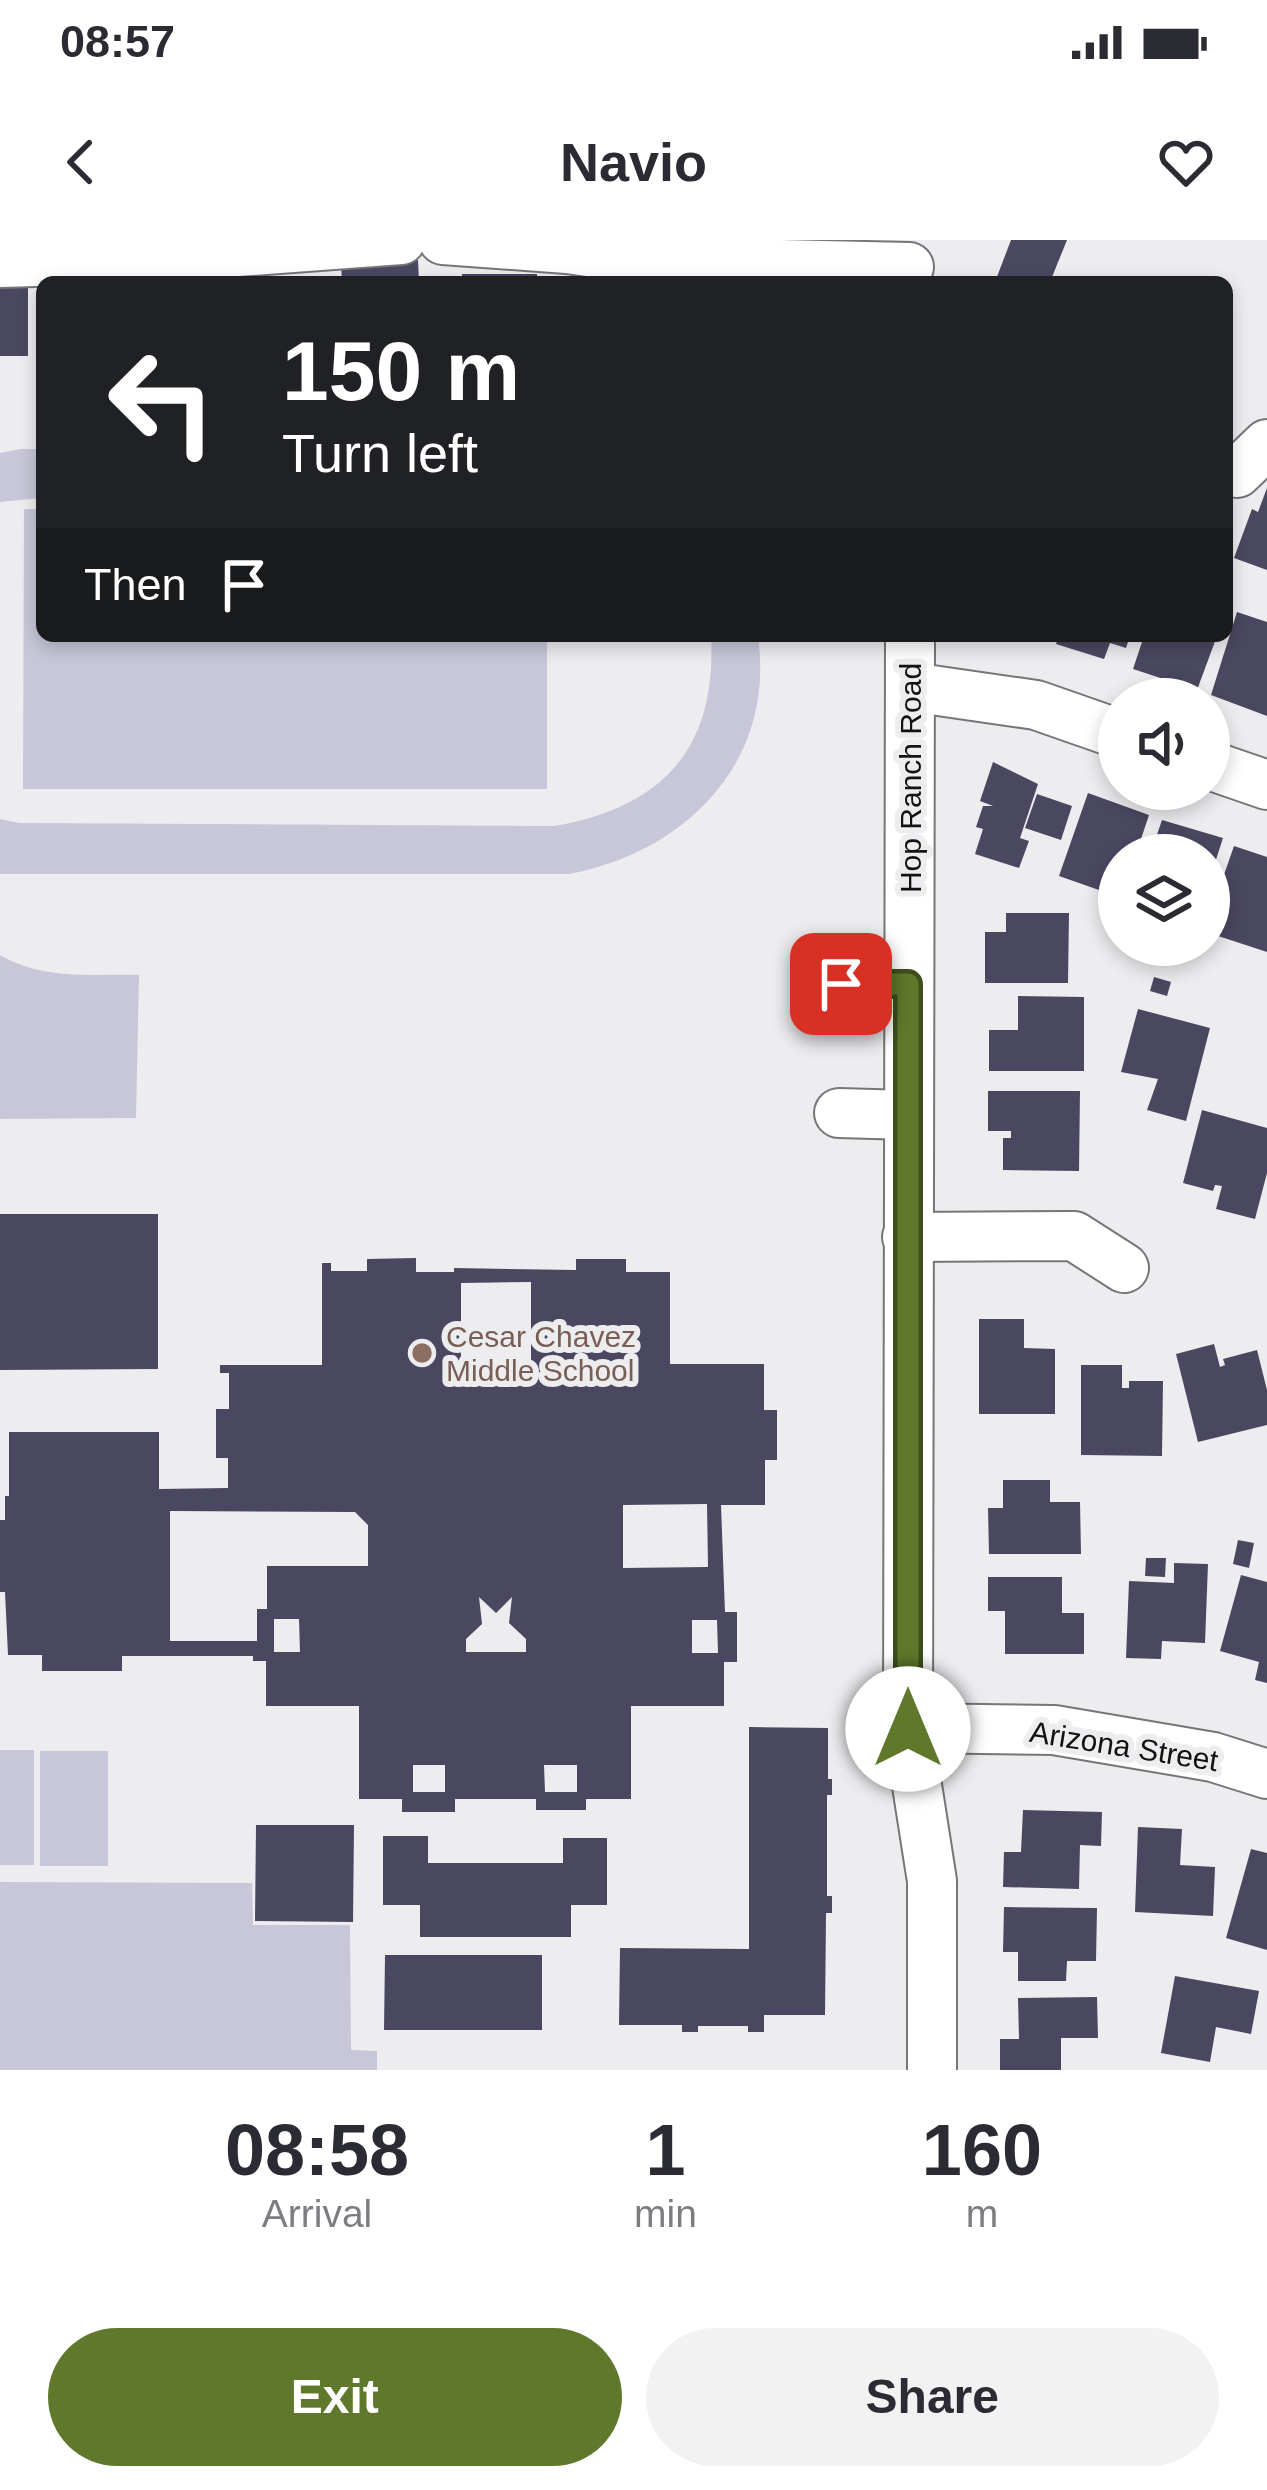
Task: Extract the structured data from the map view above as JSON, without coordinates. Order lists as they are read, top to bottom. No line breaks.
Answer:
{"streets":{"street":["Hop Ranch Road","Arizona Street"]},"crossings":[["Hop Ranch Road","Arizona Street"]],"places":["Cesar Chavez Middle School"],"page":{"status":"08:57","header":"Navio","turn":["150 m","Turn left"],"then":"Then","eta":["08:58","Arrival","1","min","160","m"],"buttons":["Exit","Share"]}}
